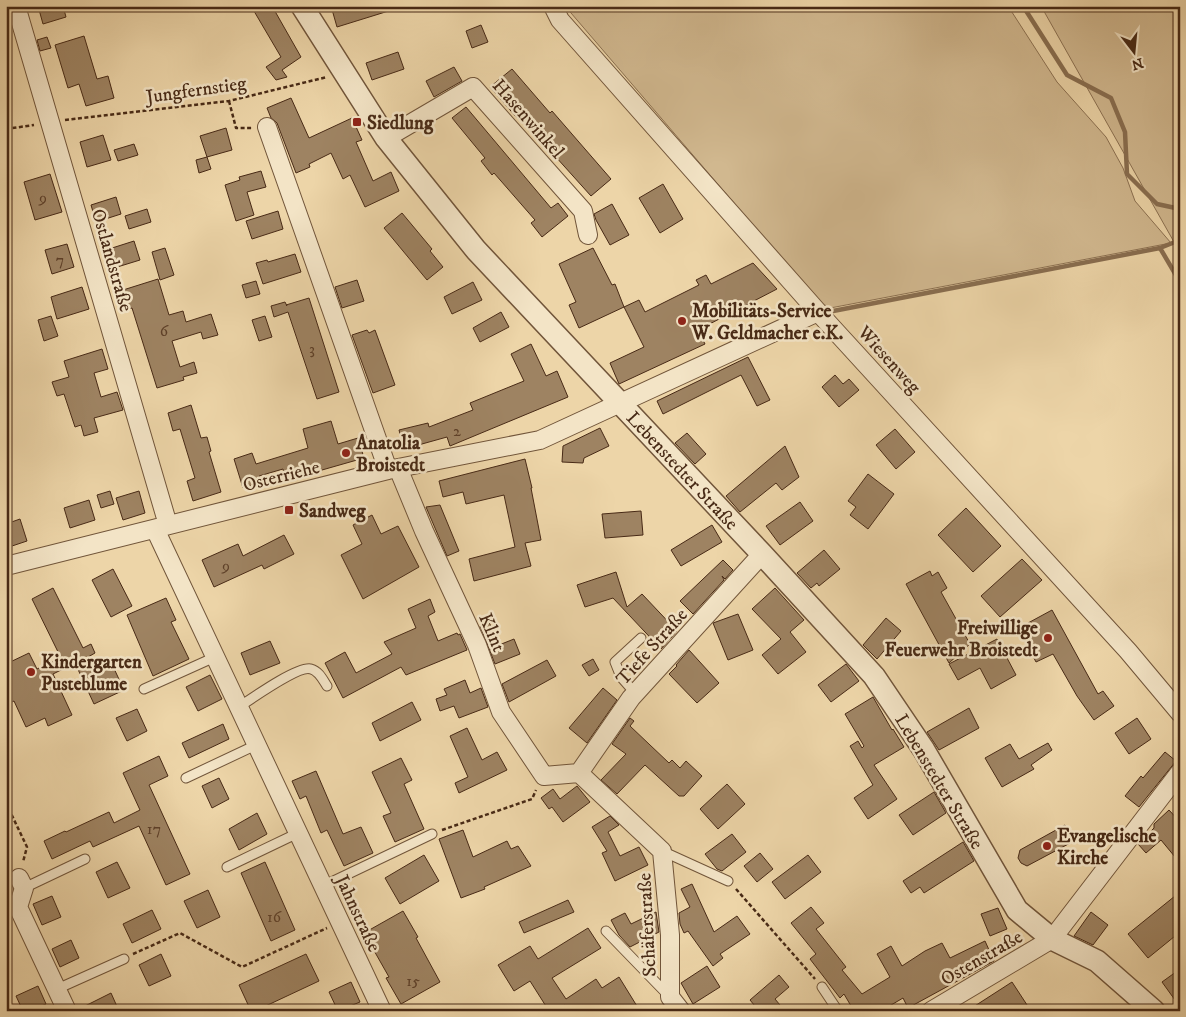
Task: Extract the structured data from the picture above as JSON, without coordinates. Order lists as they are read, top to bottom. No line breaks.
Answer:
{"streets":{"street":["Hasenwinkel","Ostlandstraße","Wiesenweg","Lebenstedter Straße","Osterriehe","Klint","Tiefe Straße","Jahnstraße","Schäferstraße","Ostenstraße"],"path":["Jungfernstieg"]},"crossings":[["Jungfernstieg","Ostlandstraße"],["Jungfernstieg","Lebenstedter Straße"],["Hasenwinkel","Lebenstedter Straße"],["Ostlandstraße","Osterriehe"],["Ostlandstraße","Jahnstraße"],["Wiesenweg","Osterriehe"],["Lebenstedter Straße","Osterriehe"],["Lebenstedter Straße","Tiefe Straße"],["Lebenstedter Straße","Ostenstraße"],["Osterriehe","Klint"],["Osterriehe","Jahnstraße"],["Tiefe Straße","Schäferstraße"]],"places":{"transit":["Siedlung","Sandweg"],"other":["Mobilitäts-Service W. Geldmacher e.K.","Anatolia Broistedt","Freiwillige Feuerwehr Broistedt","Kindergarten Pusteblume","Evangelische Kirche"]},"house_numbers":["9","7","6","3","2","9","17","16","15"],"north":"bottom"}
